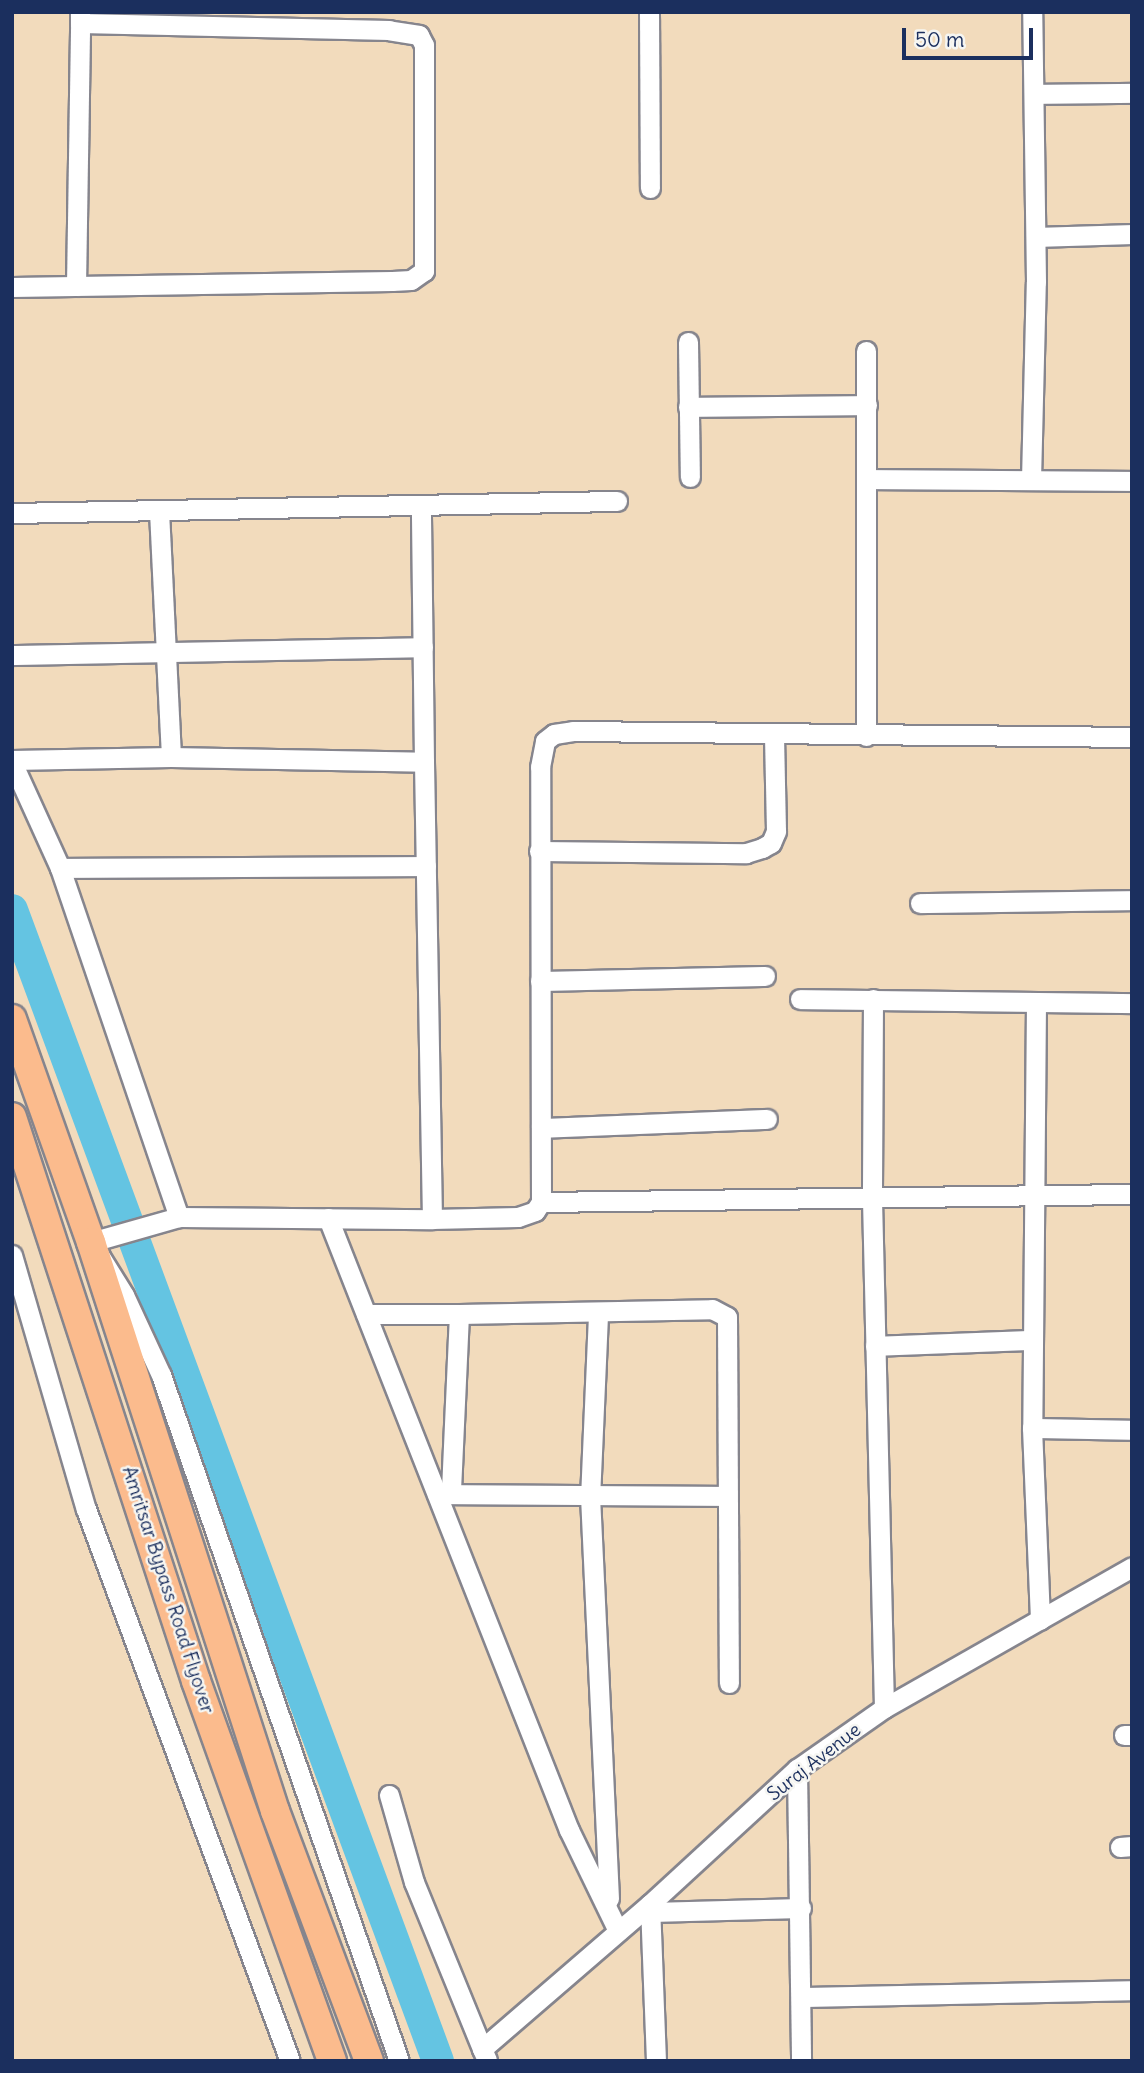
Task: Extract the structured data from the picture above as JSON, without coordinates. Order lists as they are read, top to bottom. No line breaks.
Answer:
{"streets":{"highway":["Amritsar Bypass Road Flyover"],"street":["Suraj Avenue"]},"scale_bar":"50 m"}
